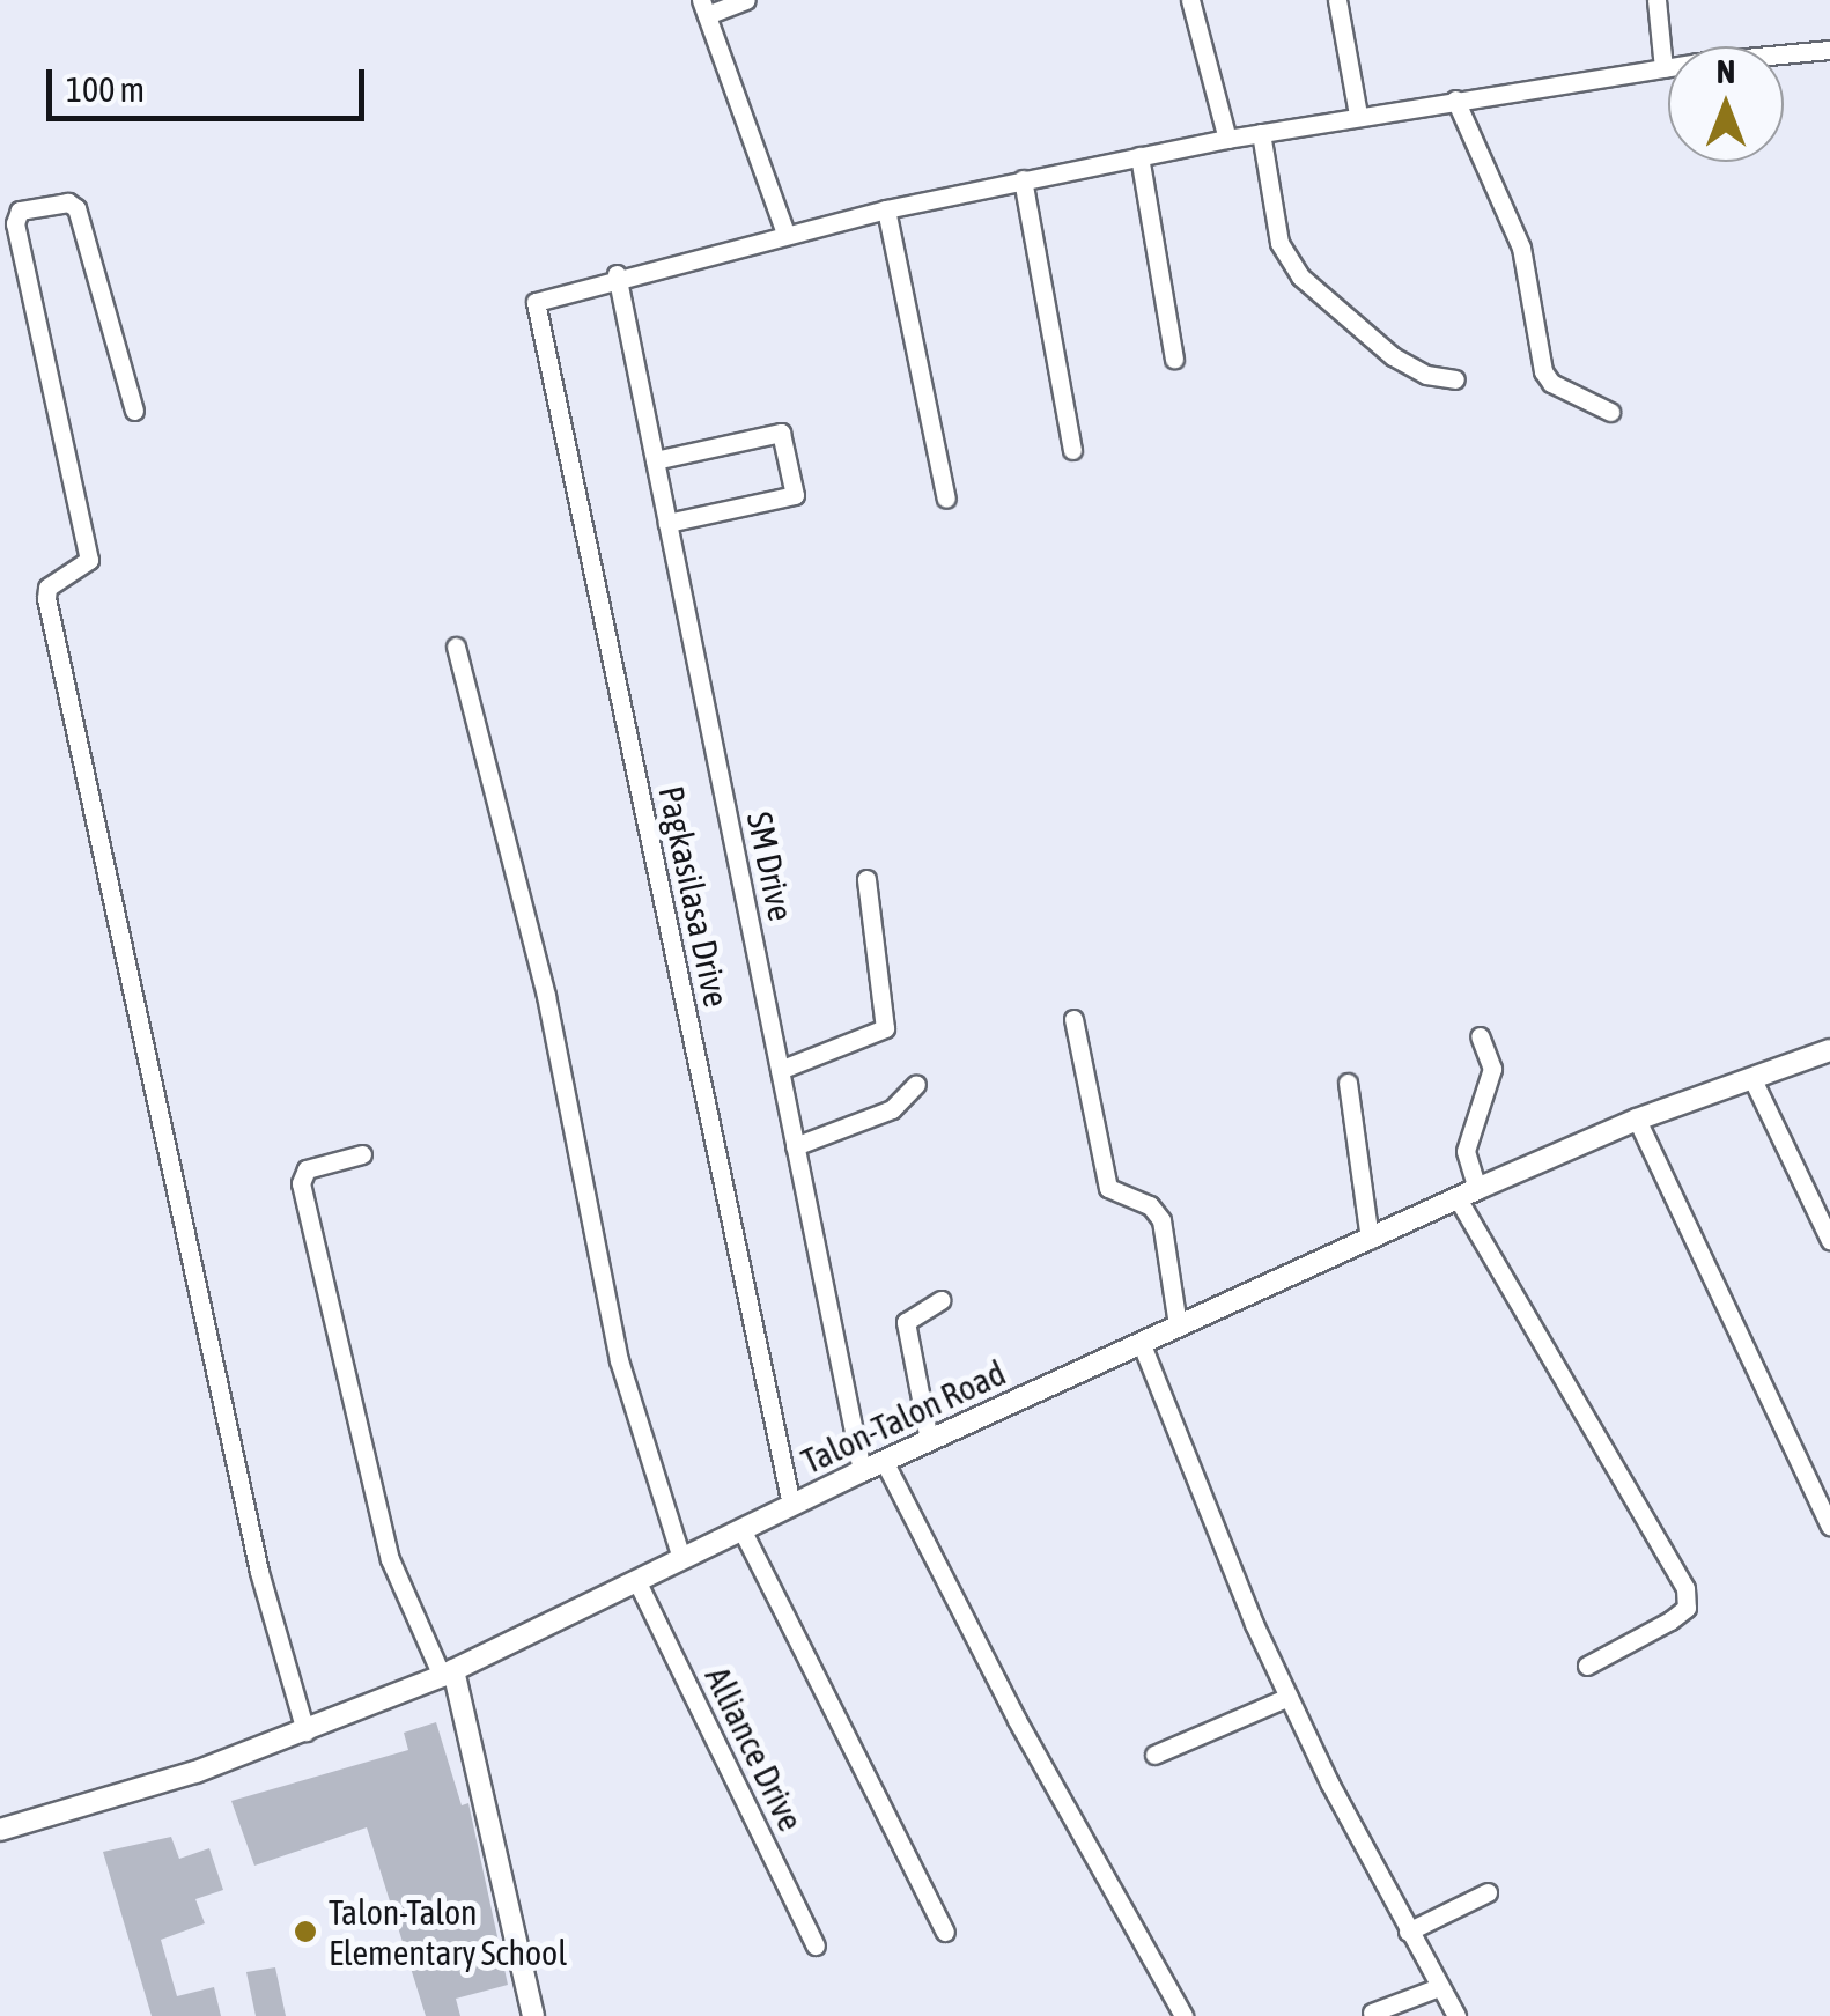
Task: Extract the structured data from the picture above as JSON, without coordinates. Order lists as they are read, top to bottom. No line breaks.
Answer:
{"streets":{"street":["SM Drive","Pagkasilasa Drive","Talon-Talon Road","Alliance Drive"]},"crossings":[["SM Drive","Pagkasilasa Drive"],["SM Drive","Talon-Talon Road"],["Pagkasilasa Drive","Talon-Talon Road"],["Talon-Talon Road","Alliance Drive"]],"places":["Talon-Talon Elementary School"],"scale_bar":"100 m","north":"top"}
